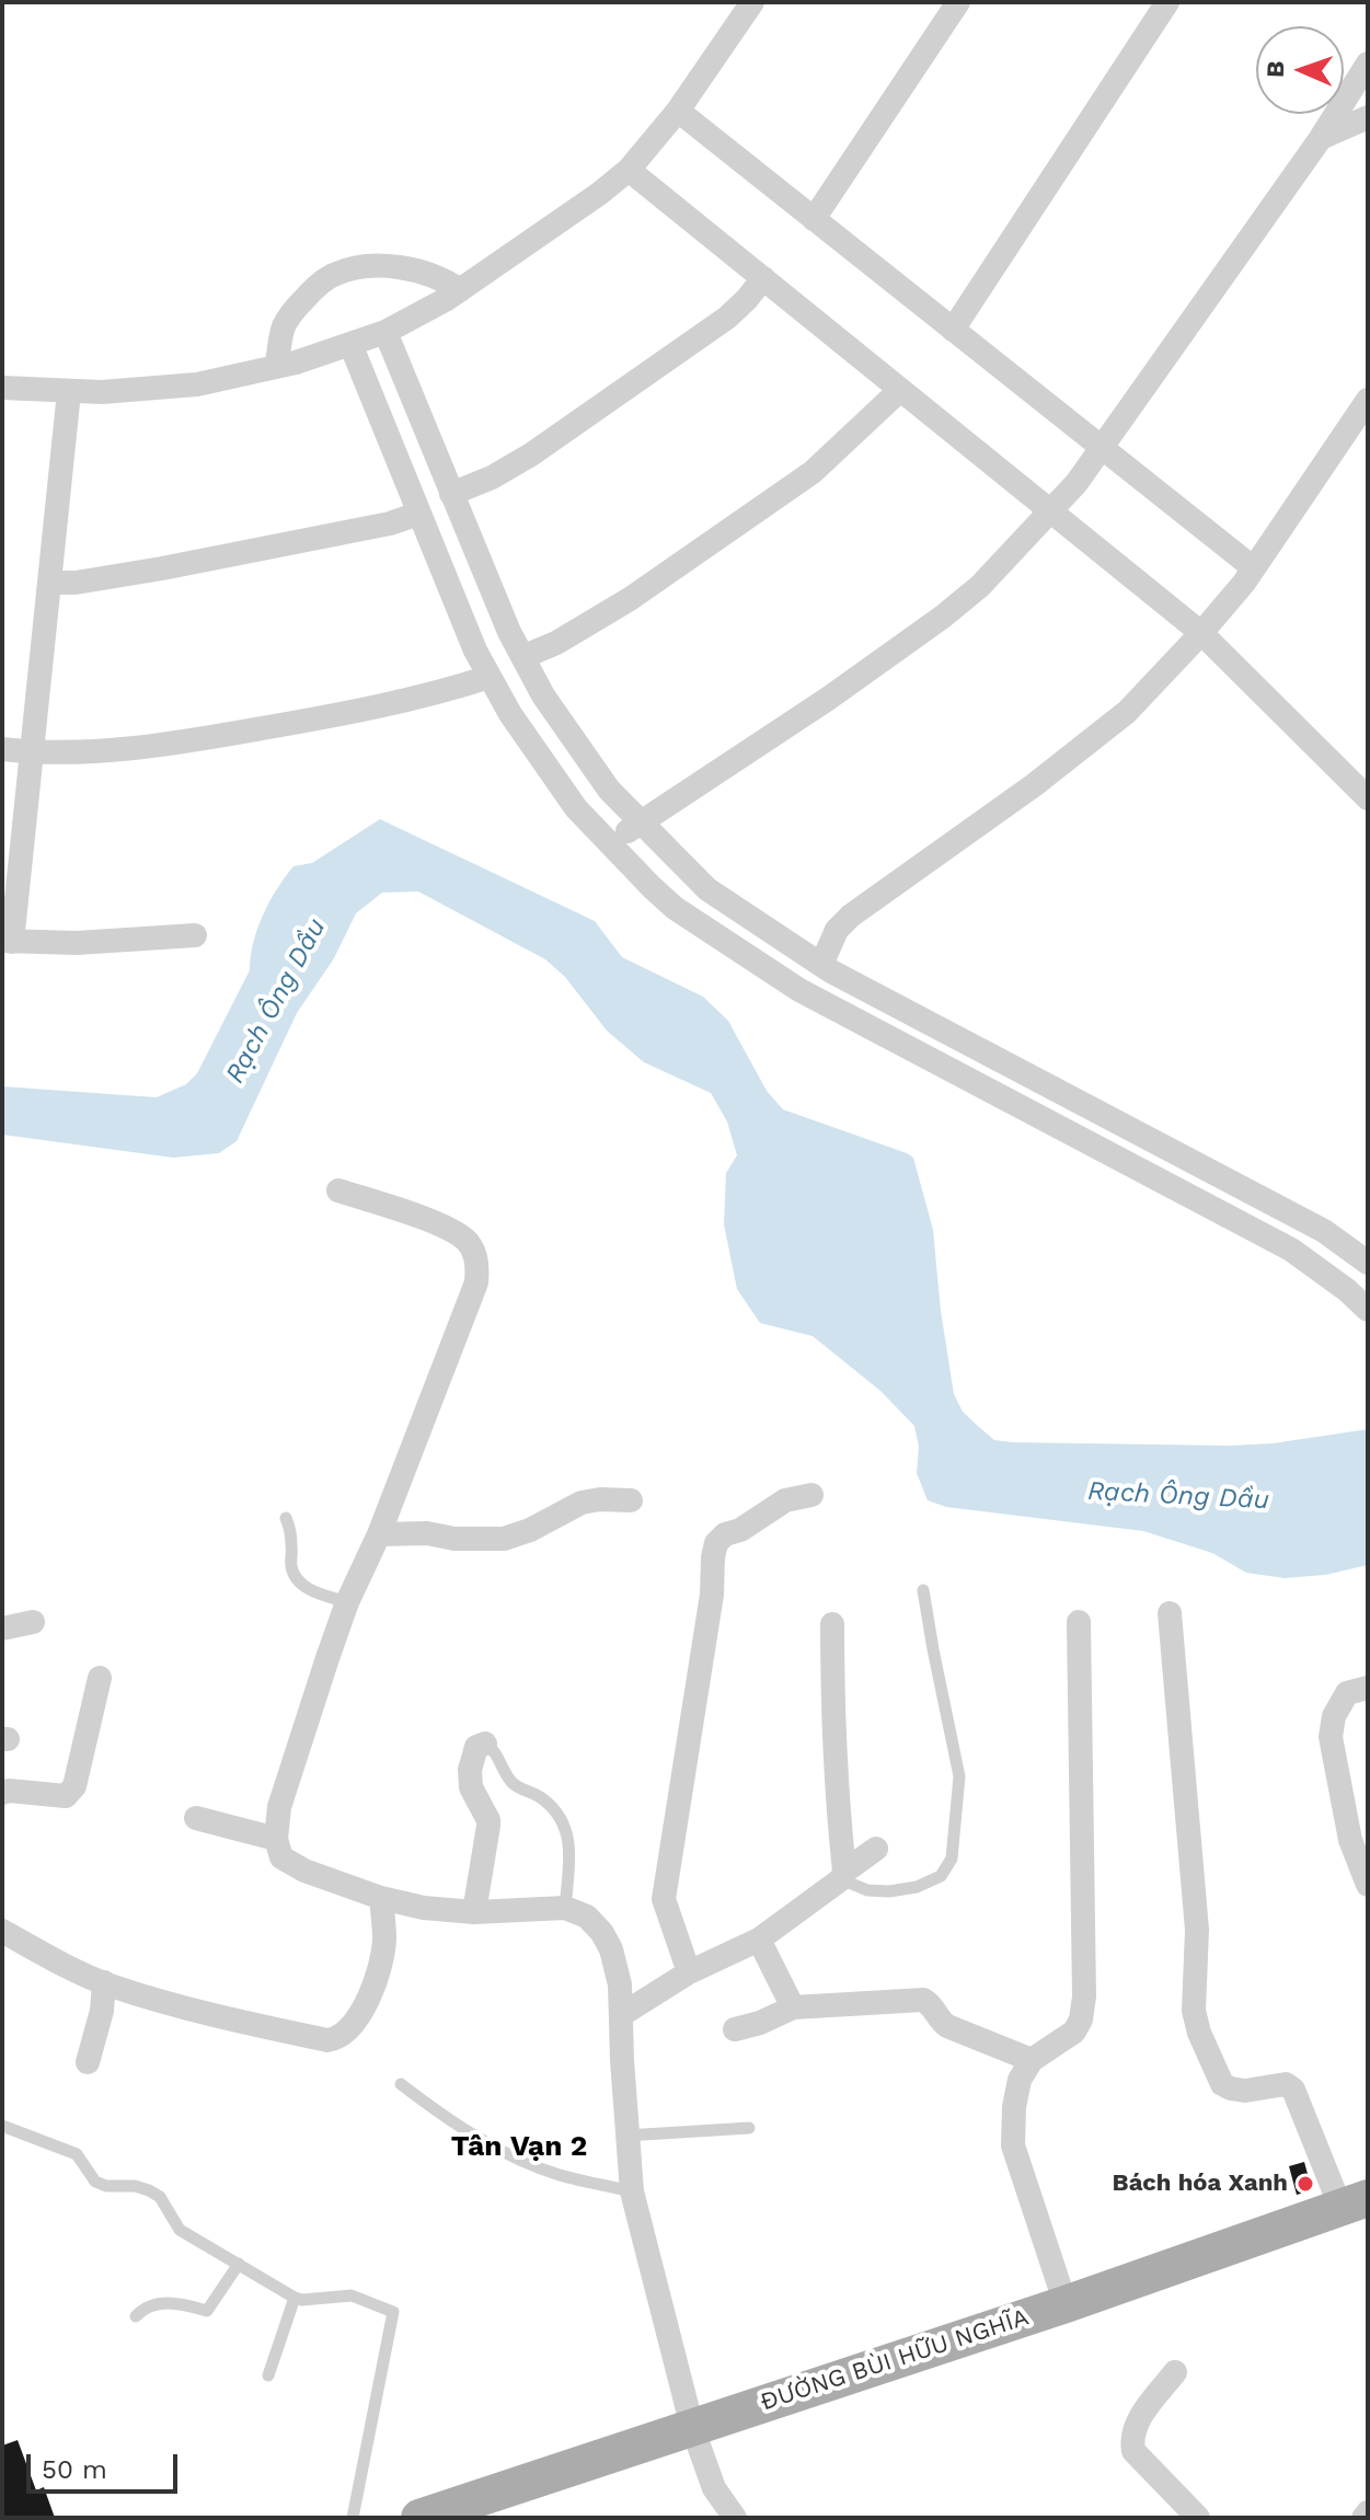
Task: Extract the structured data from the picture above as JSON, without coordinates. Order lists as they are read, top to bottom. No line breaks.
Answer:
{"streets":{"main road":["ĐƯỜNG BÙI HỮU NGHĨA"]},"districts":["Tân Vạn 2"],"water":["Rạch Ông Dầu"],"places":["Bách hóa Xanh"],"scale_bar":"50 m","north":"left"}
